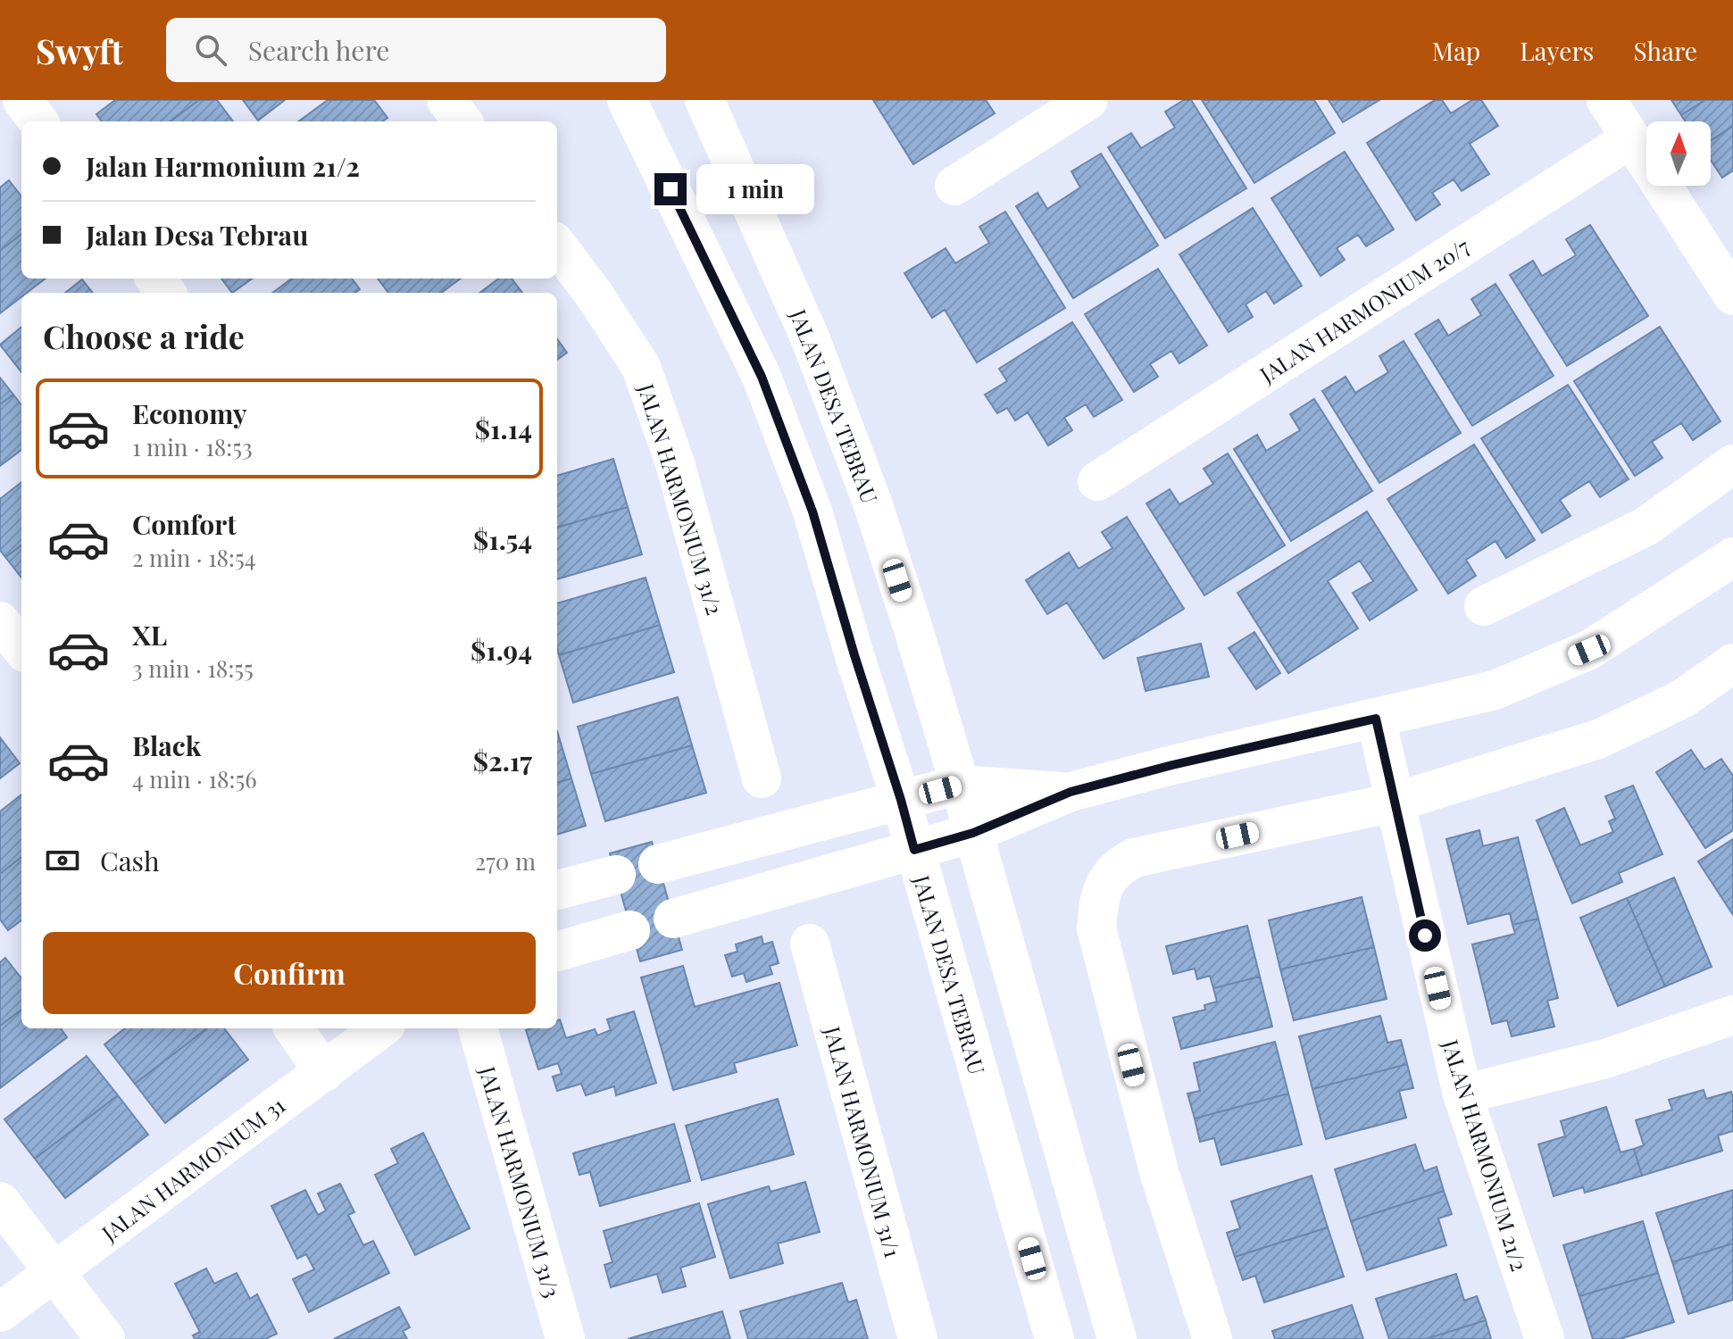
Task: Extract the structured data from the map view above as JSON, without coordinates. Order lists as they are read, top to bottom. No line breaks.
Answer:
{"streets":{"street":["JALAN HARMONIUM 20/7","JALAN DESA TEBRAU","JALAN HARMONIUM 31/2","JALAN HARMONIUM 31/1","JALAN HARMONIUM 21/2","JALAN HARMONIUM 31","JALAN HARMONIUM 31/3"]},"north":"top","page":{"header":"Swyft","search":"Search here","nav":["Map","Layers","Share"],"banner":["Jalan Harmonium 21/2","Jalan Desa Tebrau"],"bubble":"1 min","heading":"Choose a ride","list":[{"name":"Economy","note":"1 min · 18:53","value":"$1.14"},{"name":"Comfort","note":"2 min · 18:54","value":"$1.54"},{"name":"XL","note":"3 min · 18:55","value":"$1.94"},{"name":"Black","note":"4 min · 18:56","value":"$2.17"}],"pay":["Cash","270 m"],"buttons":"Confirm"}}
